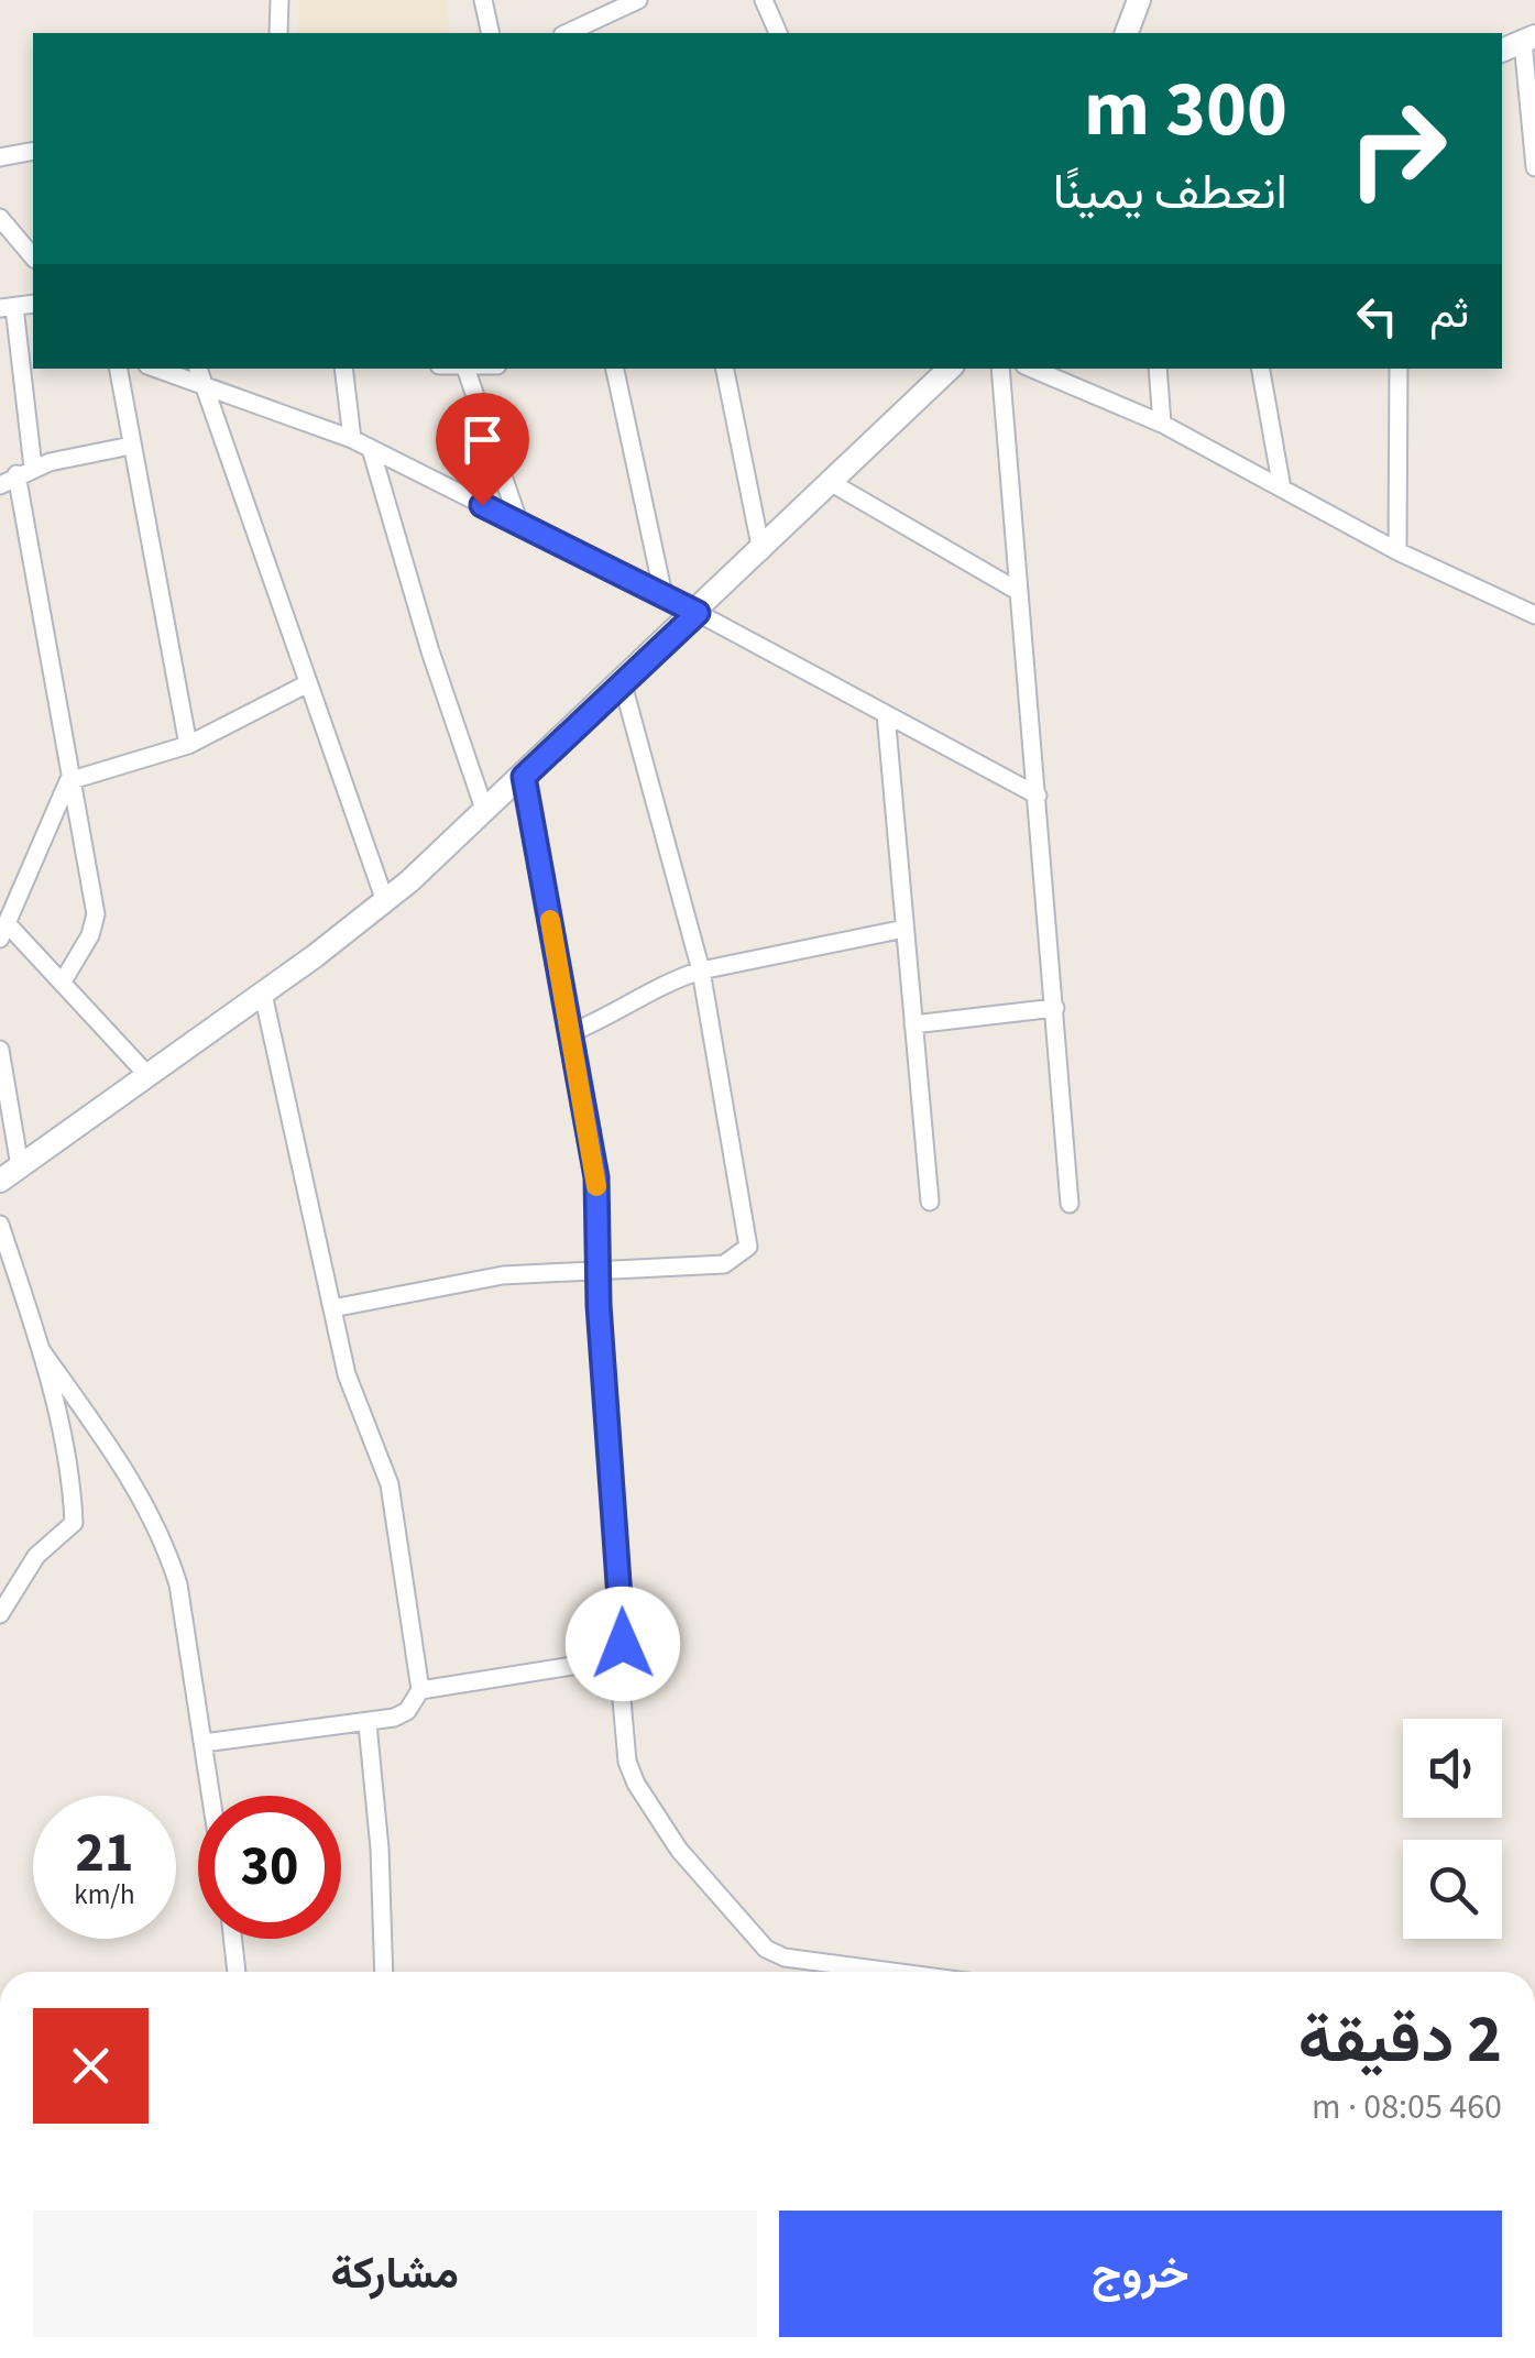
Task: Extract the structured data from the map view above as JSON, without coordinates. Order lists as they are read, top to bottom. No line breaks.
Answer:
{"page":{"turn":["300 m","انعطف يمينًا"],"then":"ثم","speed":"21 km/h","limit":"30","heading":["2 دقيقة","460 m · 08:05"],"buttons":["خروج","مشاركة"]}}
